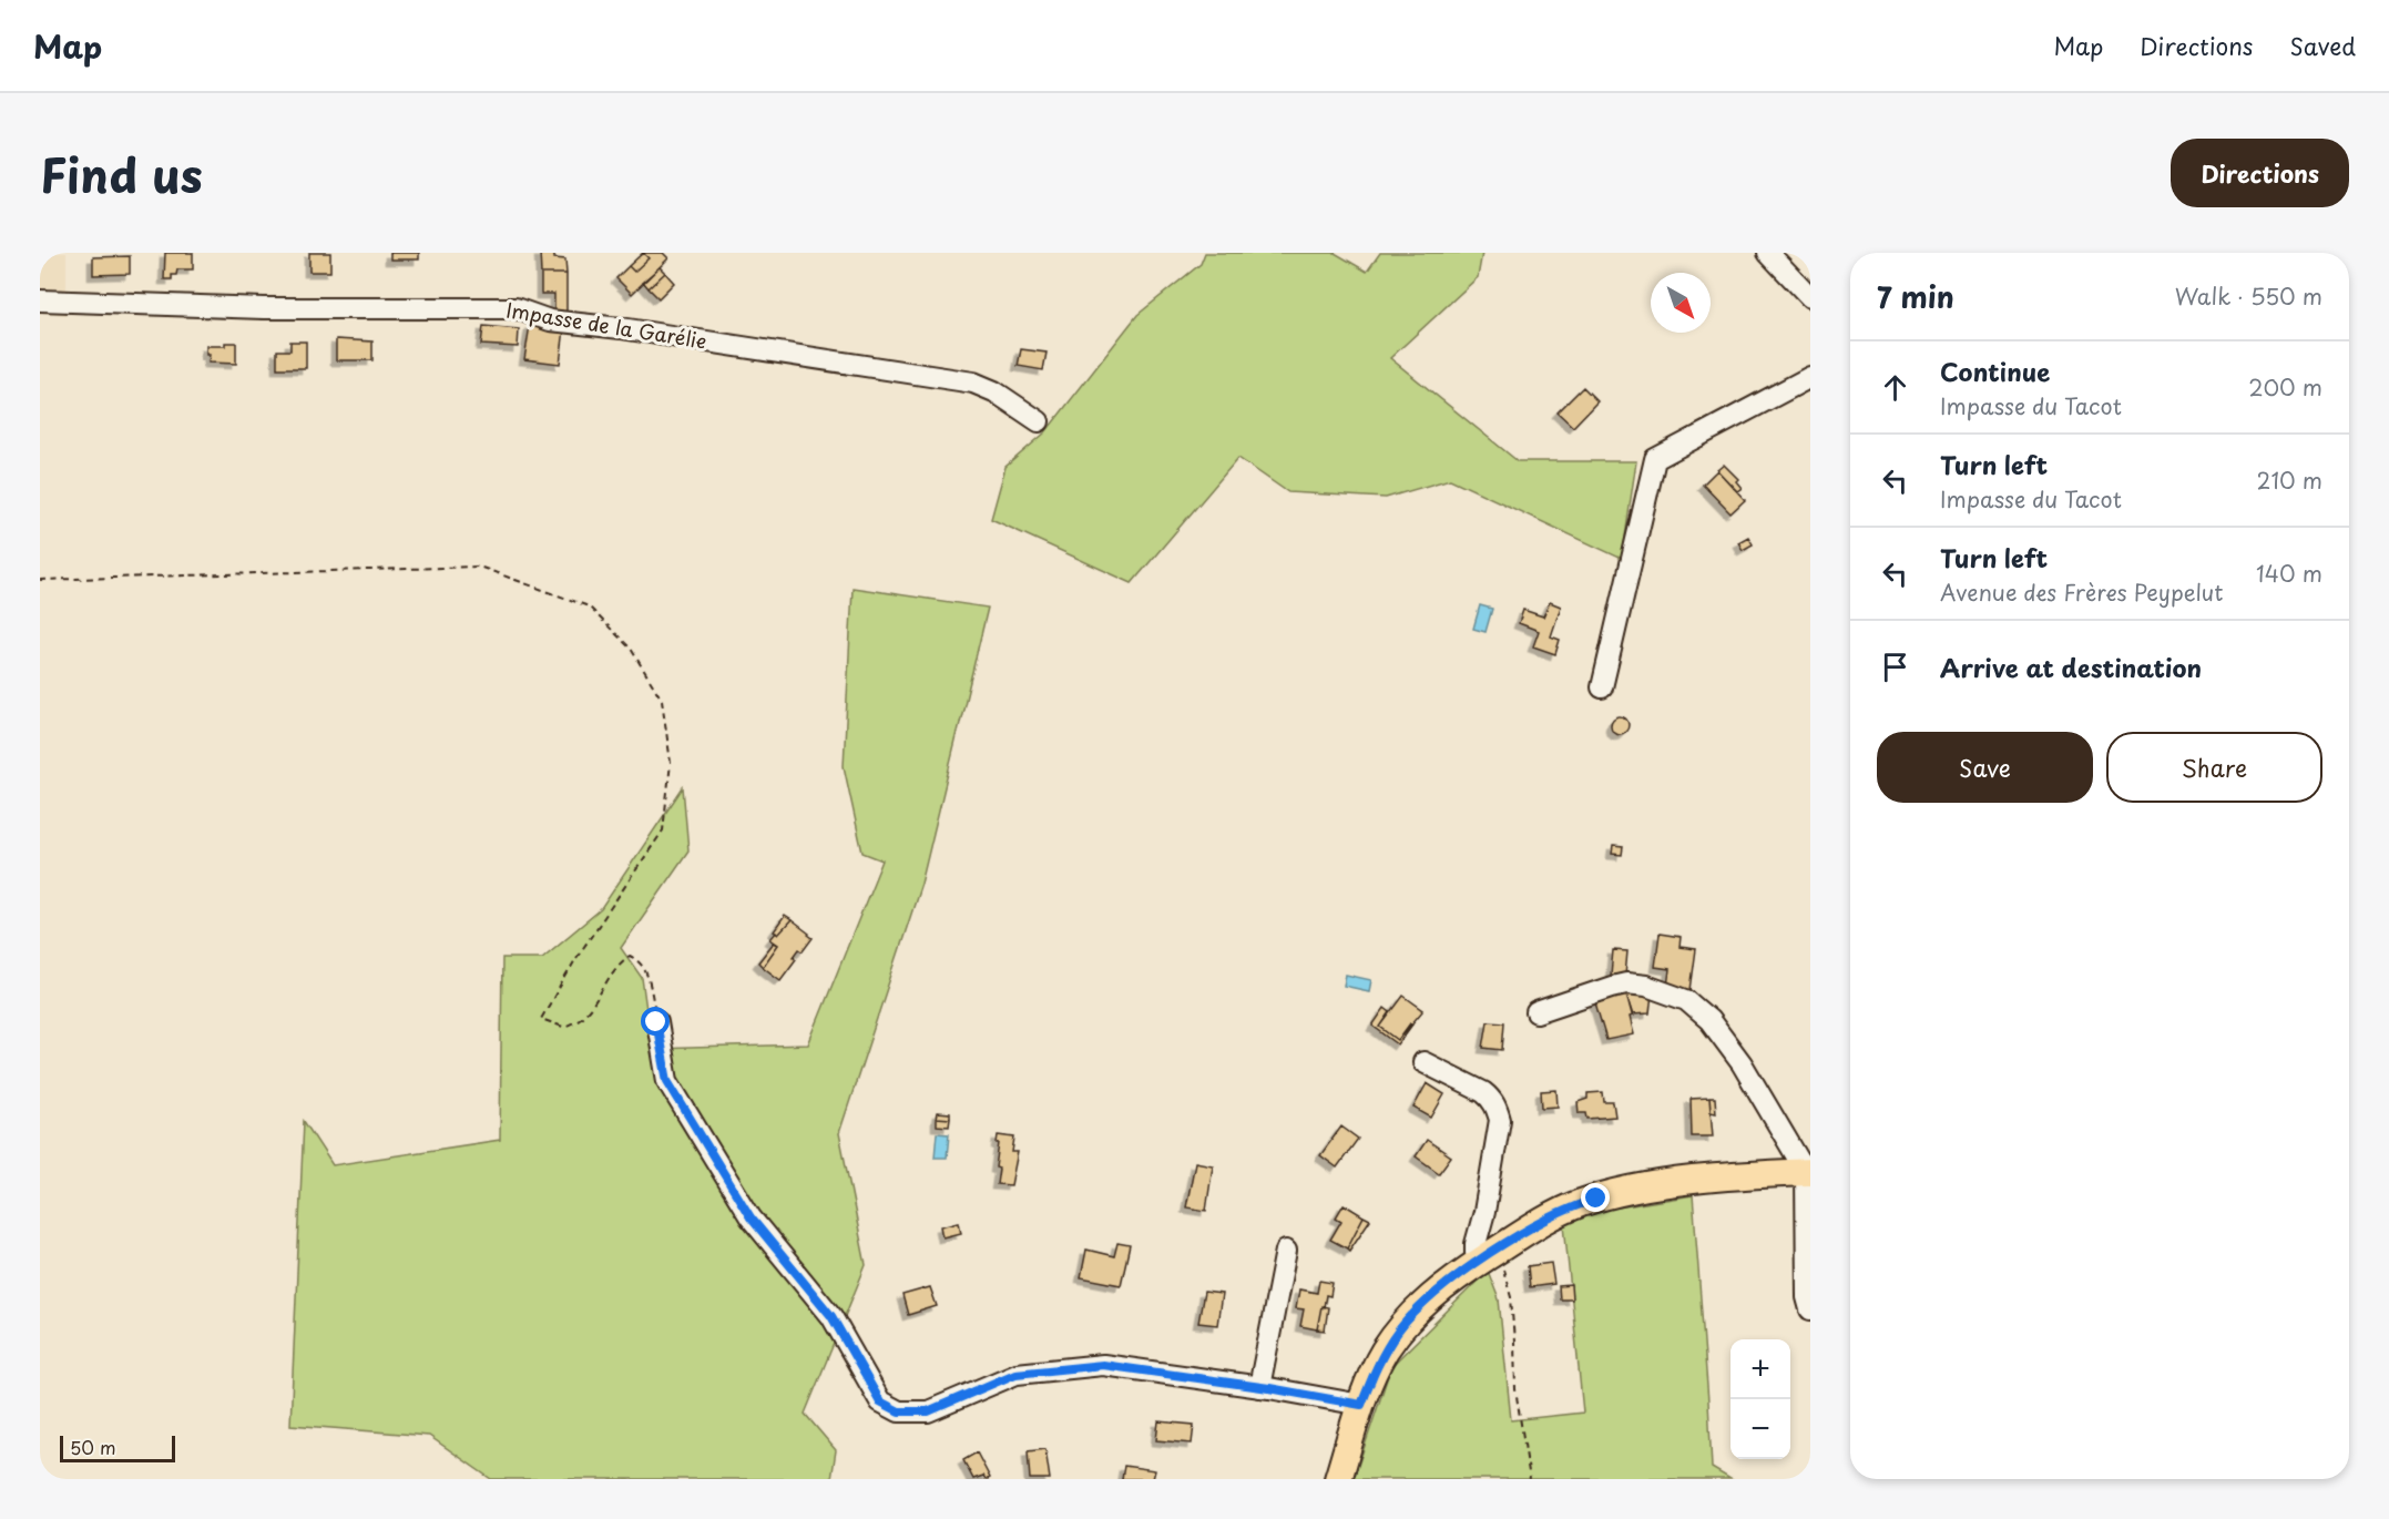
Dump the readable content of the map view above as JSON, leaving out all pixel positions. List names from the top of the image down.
{
  "streets": {
    "street": ["Impasse de la Garélie"]
  },
  "scale_bar": "50 m",
  "north": "bottom right",
  "page": {
    "header": "Map",
    "nav": ["Map", "Directions", "Saved"],
    "title": "Find us",
    "buttons": [
      "Directions",
      ["Save", "Share"]
    ],
    "heading": ["7 min", "Walk · 550 m"],
    "list": [
      ["Continue", "Impasse du Tacot", "200 m"],
      ["Turn left", "Impasse du Tacot", "210 m"],
      ["Turn left", "Avenue des Frères Peypelut", "140 m"],
      "Arrive at destination"
    ],
    "map_buttons": ["+", "−"],
    "scale": "50 m"
  }
}
